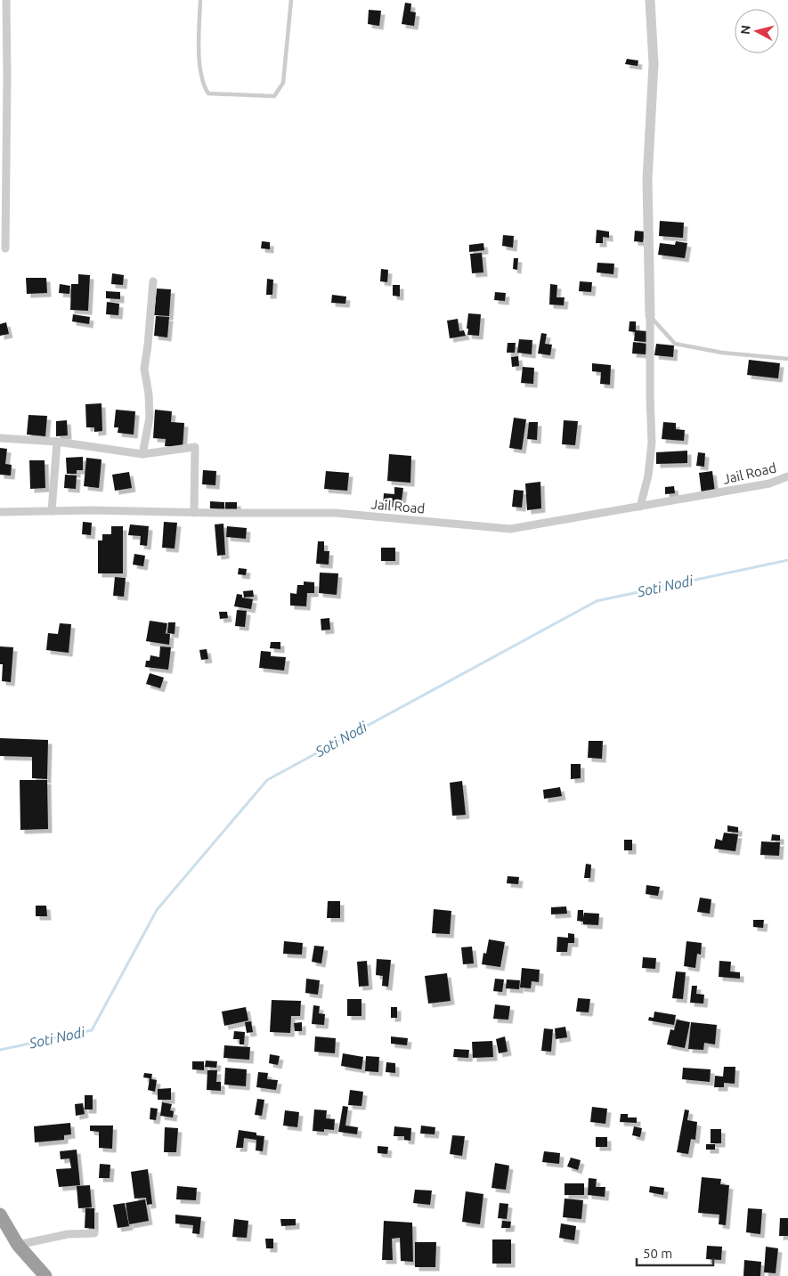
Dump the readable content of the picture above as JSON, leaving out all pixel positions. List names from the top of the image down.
{
  "streets": {
    "street": ["Jail Road"]
  },
  "water": ["Soti Nodi"],
  "scale_bar": "50 m",
  "north": "left"
}
